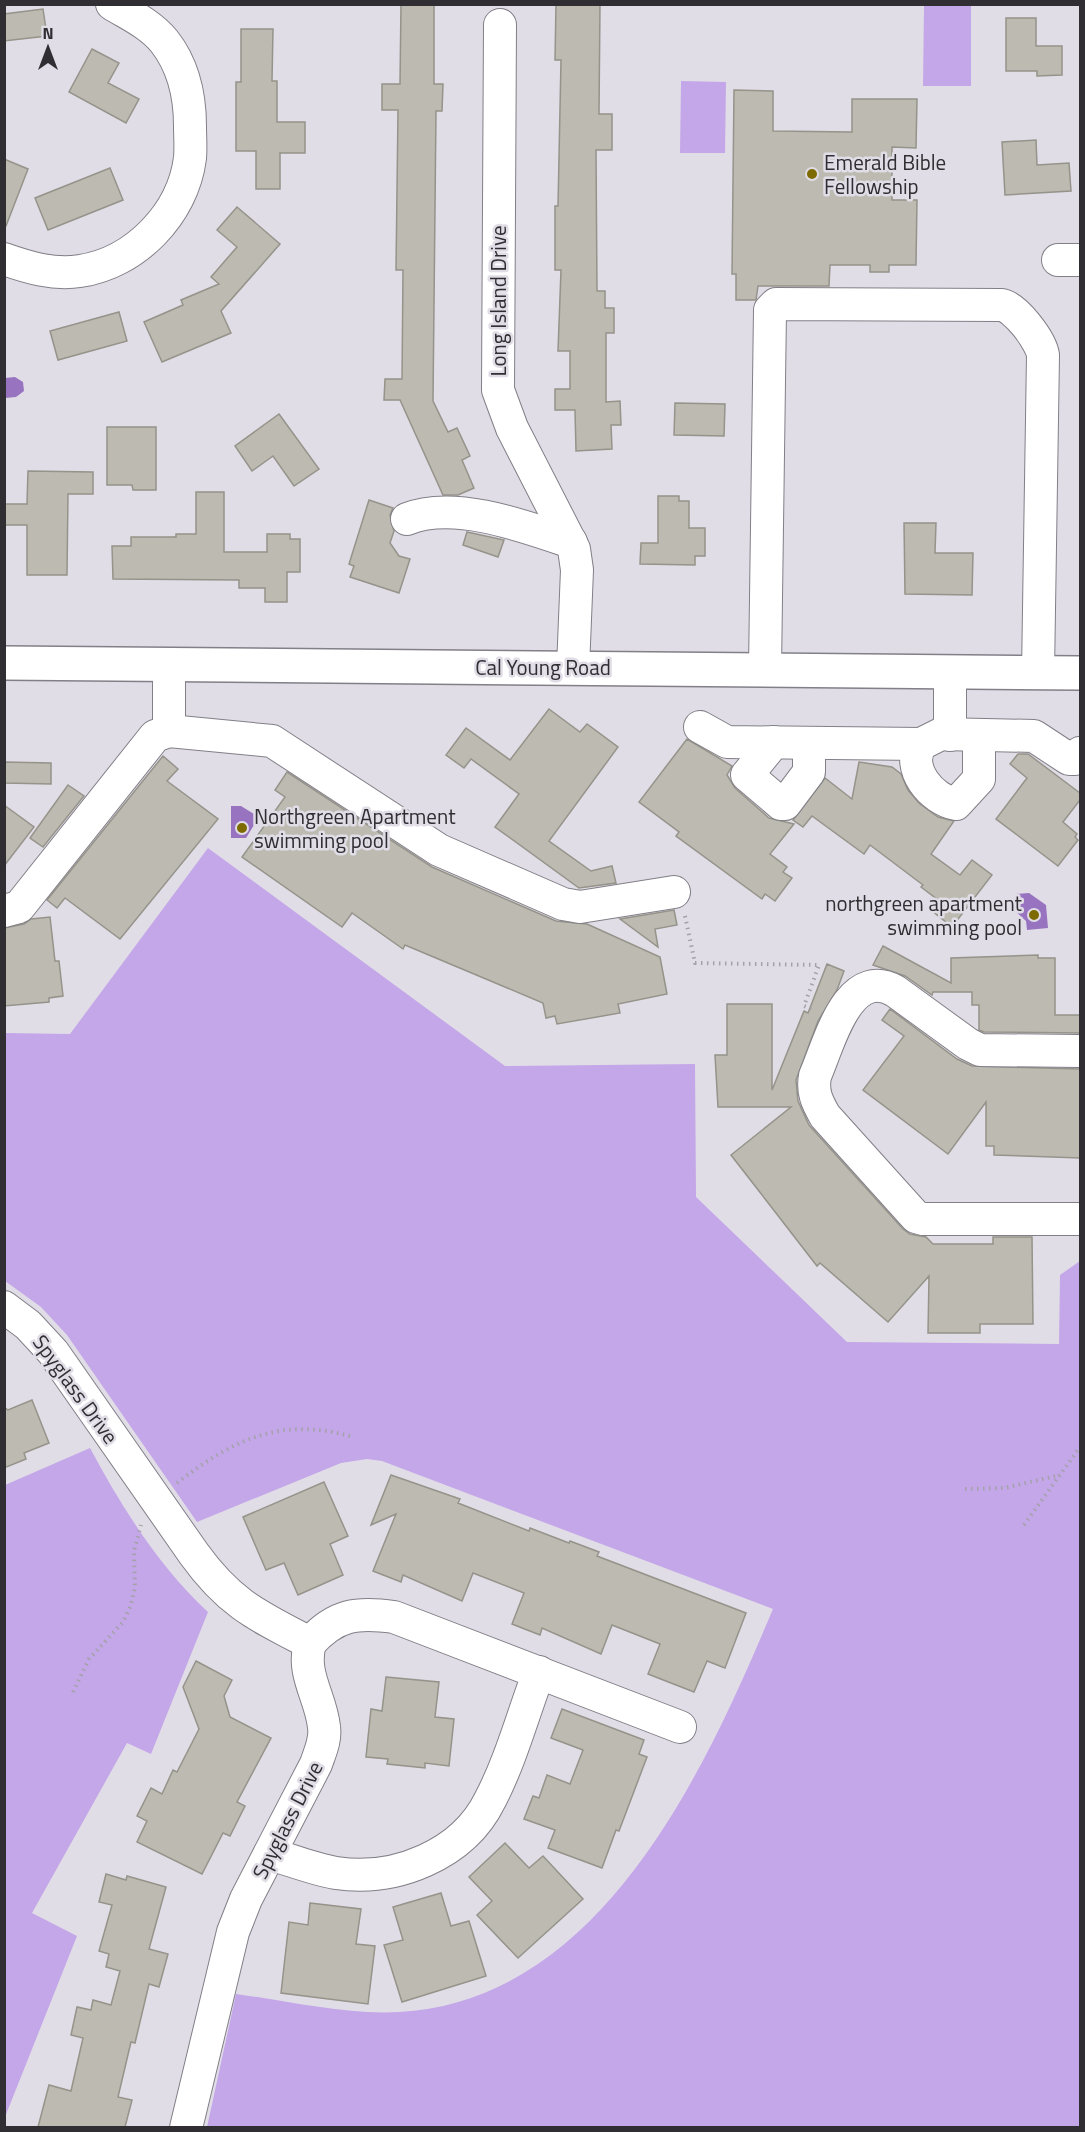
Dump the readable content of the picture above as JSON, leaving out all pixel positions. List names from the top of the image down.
{
  "streets": {
    "main road": ["Cal Young Road"],
    "street": ["Long Island Drive", "Spyglass Drive"]
  },
  "crossings": [
    ["Long Island Drive", "Cal Young Road"]
  ],
  "places": ["Emerald Bible Fellowship", "Northgreen Apartment swimming pool", "northgreen apartment swimming pool"],
  "north": "top"
}
